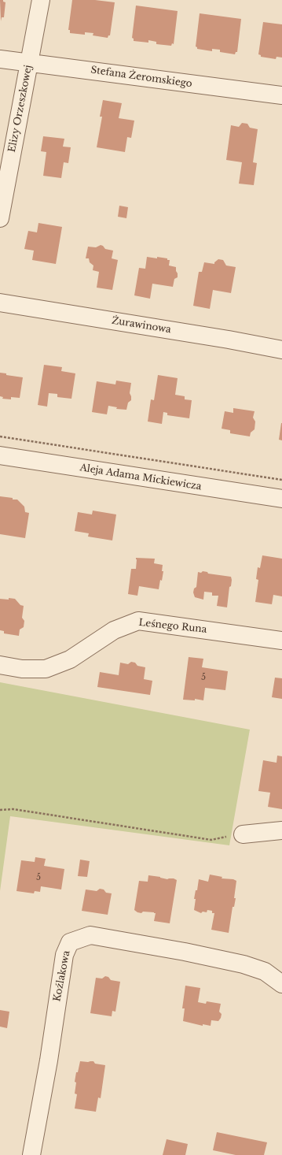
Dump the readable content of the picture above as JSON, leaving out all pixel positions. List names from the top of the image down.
{
  "streets": {
    "street": [
      "Stefana Żeromskiego",
      "Elizy Orzeszkowej",
      "Żurawinowa",
      "Aleja Adama Mickiewicza",
      "Leśnego Runa",
      "Koźlakowa"
    ]
  },
  "crossings": [
    ["Stefana Żeromskiego", "Elizy Orzeszkowej"]
  ],
  "house_numbers": ["5", "5"]
}
